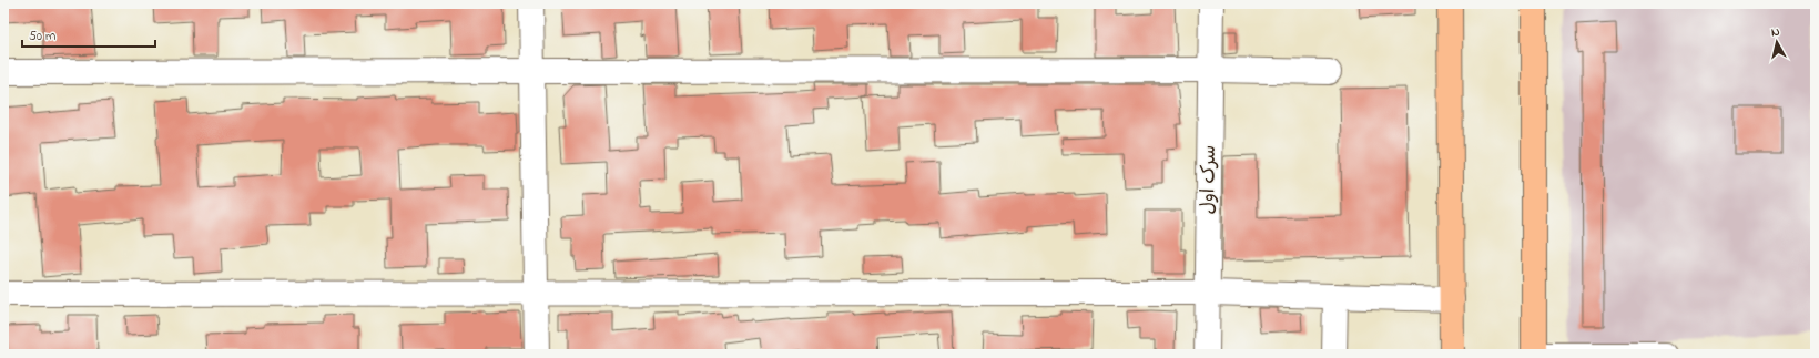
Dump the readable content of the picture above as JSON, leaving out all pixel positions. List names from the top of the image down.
{
  "streets": {
    "street": ["سرک‌ اول"]
  },
  "scale_bar": "50 m",
  "north": "top"
}
